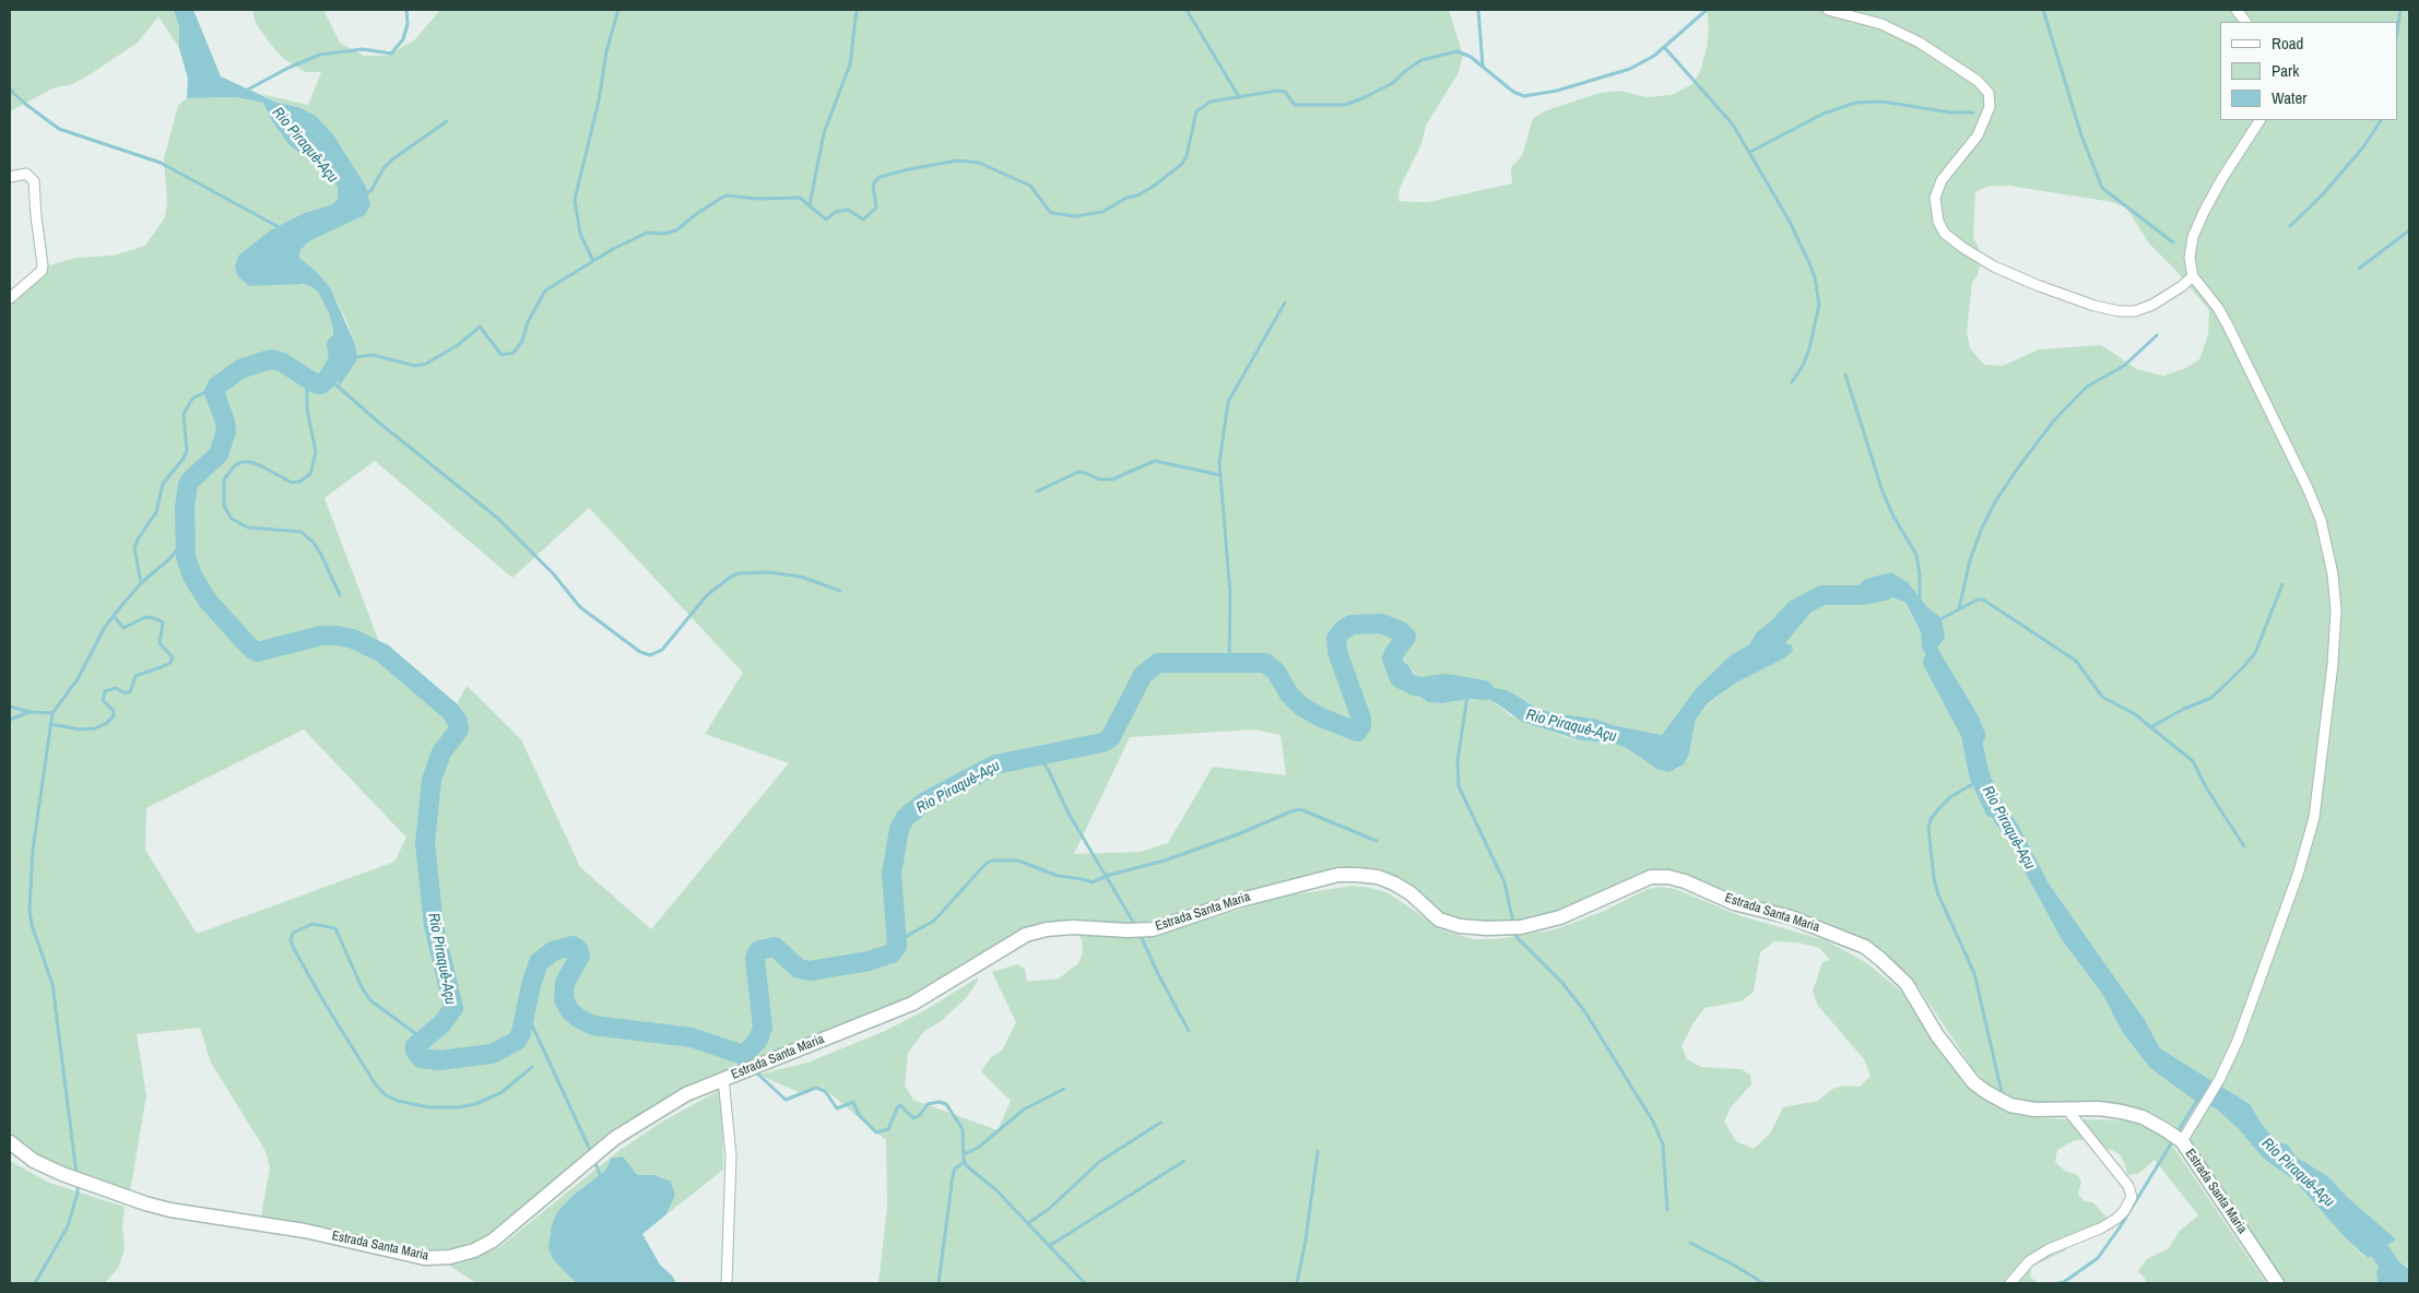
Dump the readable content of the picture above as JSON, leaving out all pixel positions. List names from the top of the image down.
{
  "streets": {
    "street": ["Estrada Santa Maria"]
  },
  "water": ["Rio Piraquê-Açu"],
  "legend": ["Road", "Park", "Water"]
}
